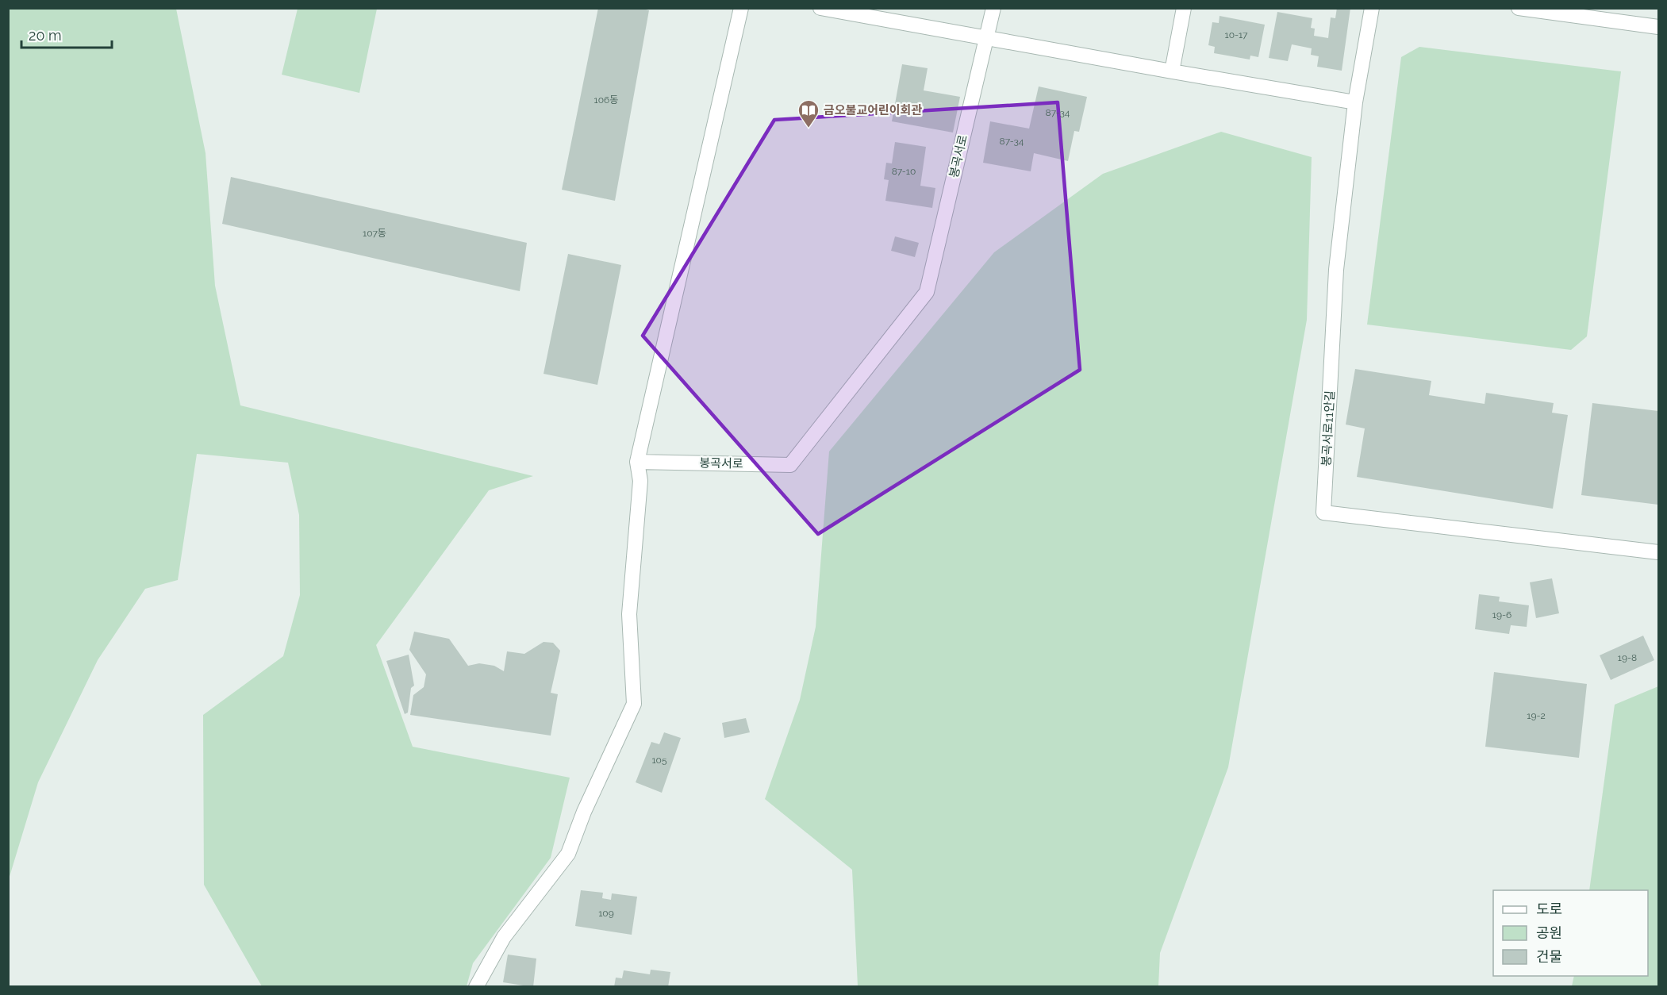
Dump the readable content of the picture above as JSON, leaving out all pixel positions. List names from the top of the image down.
{
  "streets": {
    "street": ["봉곡서로", "봉곡서로11안길"]
  },
  "places": {
    "library": ["금오불교어린이회관"]
  },
  "house_numbers": [
    "10-17",
    "106동",
    "87-34",
    "87-34",
    "87-10",
    "107동",
    "19-6",
    "19-8",
    "19-2",
    "105",
    "109"
  ],
  "legend": ["도로", "공원", "건물"],
  "scale_bar": "20 m"
}
